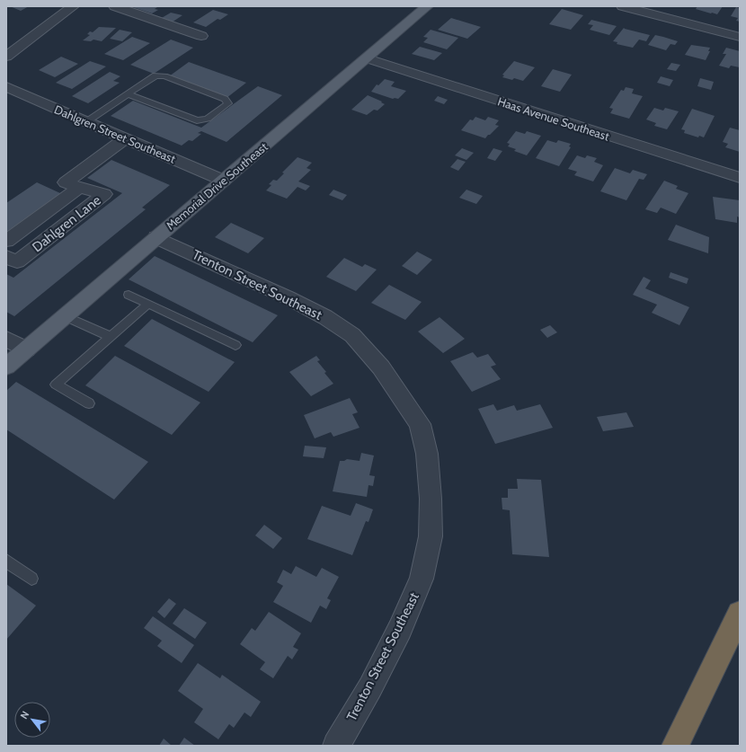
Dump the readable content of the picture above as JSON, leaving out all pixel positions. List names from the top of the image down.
{
  "streets": {
    "main road": ["Memorial Drive Southeast"],
    "street": [
      "Haas Avenue Southeast",
      "Dahlgren Street Southeast",
      "Dahlgren Lane",
      "Trenton Street Southeast"
    ]
  },
  "crossings": [
    ["Haas Avenue Southeast", "Memorial Drive Southeast"],
    ["Dahlgren Street Southeast", "Memorial Drive Southeast"],
    ["Dahlgren Street Southeast", "Dahlgren Lane"],
    ["Memorial Drive Southeast", "Trenton Street Southeast"]
  ],
  "north": "top left"
}
